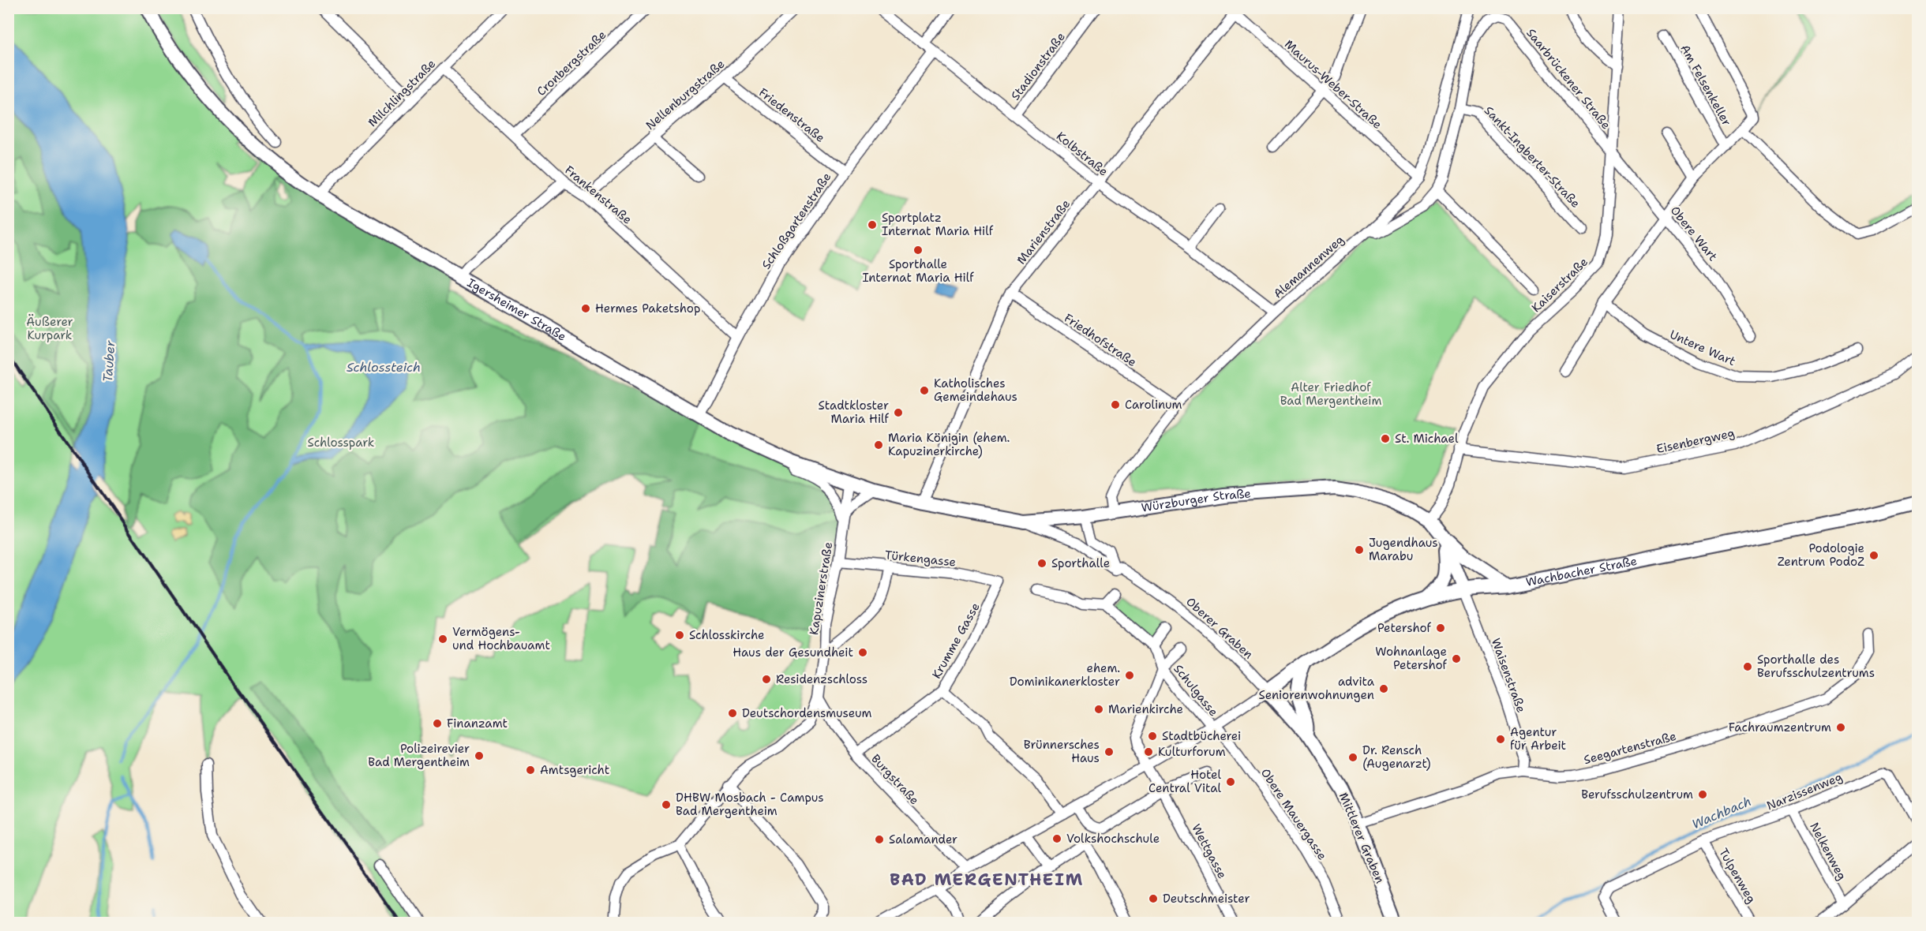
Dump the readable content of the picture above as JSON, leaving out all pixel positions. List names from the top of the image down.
{
  "streets": {
    "street": [
      "Cronbergstraße",
      "Stadionstraße",
      "Saarbrückener Straße",
      "Maurus-Weber-Straße",
      "Am Felsenkeller",
      "Milchlingstraße",
      "Nellenburgstraße",
      "Friedenstraße",
      "Kolbstraße",
      "Sankt-Ingberter-Straße",
      "Frankenstraße",
      "Schloßgartenstraße",
      "Marienstraße",
      "Obere Wart",
      "Alemannenweg",
      "Kaiserstraße",
      "Igersheimer Straße",
      "Friedhofstraße",
      "Untere Wart",
      "Eisenbergweg",
      "Würzburger Straße",
      "Türkengasse",
      "Wachbacher Straße",
      "Kapuzinerstraße",
      "Oberer Graben",
      "Krumme Gasse",
      "Waisenstraße",
      "Schulgasse",
      "Seegartenstraße",
      "Burgstraße",
      "Narzissenweg",
      "Obere Mauergasse",
      "Mittlerer Graben",
      "Wettgasse",
      "Nelkenweg",
      "Tulpenweg"
    ]
  },
  "crossings": [
    ["Cronbergstraße", "Frankenstraße"],
    ["Stadionstraße", "Kolbstraße"],
    ["Saarbrückener Straße", "Sankt-Ingberter-Straße"],
    ["Saarbrückener Straße", "Obere Wart"],
    ["Saarbrückener Straße", "Alemannenweg"],
    ["Saarbrückener Straße", "Kaiserstraße"],
    ["Maurus-Weber-Straße", "Marienstraße"],
    ["Maurus-Weber-Straße", "Alemannenweg"],
    ["Am Felsenkeller", "Obere Wart"],
    ["Milchlingstraße", "Frankenstraße"],
    ["Milchlingstraße", "Igersheimer Straße"],
    ["Nellenburgstraße", "Friedenstraße"],
    ["Nellenburgstraße", "Frankenstraße"],
    ["Friedenstraße", "Schloßgartenstraße"],
    ["Kolbstraße", "Schloßgartenstraße"],
    ["Kolbstraße", "Marienstraße"],
    ["Kolbstraße", "Alemannenweg"],
    ["Frankenstraße", "Schloßgartenstraße"],
    ["Schloßgartenstraße", "Igersheimer Straße"],
    ["Marienstraße", "Friedhofstraße"],
    ["Marienstraße", "Würzburger Straße"],
    ["Obere Wart", "Kaiserstraße"],
    ["Alemannenweg", "Friedhofstraße"],
    ["Alemannenweg", "Würzburger Straße"],
    ["Kaiserstraße", "Eisenbergweg"],
    ["Kaiserstraße", "Würzburger Straße"],
    ["Igersheimer Straße", "Würzburger Straße"],
    ["Igersheimer Straße", "Kapuzinerstraße"],
    ["Würzburger Straße", "Wachbacher Straße"],
    ["Würzburger Straße", "Kapuzinerstraße"],
    ["Würzburger Straße", "Oberer Graben"],
    ["Würzburger Straße", "Waisenstraße"],
    ["Türkengasse", "Kapuzinerstraße"],
    ["Türkengasse", "Krumme Gasse"],
    ["Wachbacher Straße", "Oberer Graben"],
    ["Wachbacher Straße", "Waisenstraße"],
    ["Wachbacher Straße", "Mittlerer Graben"],
    ["Kapuzinerstraße", "Burgstraße"],
    ["Oberer Graben", "Mittlerer Graben"],
    ["Krumme Gasse", "Burgstraße"],
    ["Waisenstraße", "Seegartenstraße"],
    ["Schulgasse", "Obere Mauergasse"],
    ["Schulgasse", "Wettgasse"],
    ["Seegartenstraße", "Mittlerer Graben"],
    ["Narzissenweg", "Nelkenweg"],
    ["Narzissenweg", "Tulpenweg"]
  ],
  "districts": ["BAD MERGENTHEIM"],
  "water": ["Tauber", "Schlossteich", "Wachbach"],
  "parks": ["Äußerer Kurpark", "Alter Friedhof Bad Mergentheim", "Schlosspark"],
  "places": [
    "Sportplatz Internat Maria Hilf",
    "Sporthalle Internat Maria Hilf",
    "Hermes Paketshop",
    "Katholisches Gemeindehaus",
    "Carolinum",
    "Stadtkloster Maria Hilf",
    "St. Michael",
    "Maria Königin (ehem. Kapuzinerkirche)",
    "Jugendhaus Marabu",
    "Podologie Zentrum PodoZ",
    "Sporthalle",
    "Petershof",
    "Schlosskirche",
    "Vermögens- und Hochbauamt",
    "Haus der Gesundheit",
    "Wohnanlage Petershof",
    "Sporthalle des Berufsschulzentrums",
    "ehem. Dominikanerkloster",
    "Residenzschloss",
    "advita Seniorenwohnungen",
    "Marienkirche",
    "Deutschordensmuseum",
    "Finanzamt",
    "Fachraumzentrum",
    "Stadtbücherei",
    "Agentur für Arbeit",
    "Brünnersches Haus",
    "Kulturforum",
    "Polizeirevier Bad Mergentheim",
    "Dr. Rensch (Augenarzt)",
    "Amtsgericht",
    "Hotel Central Vital",
    "Berufsschulzentrum",
    "DHBW Mosbach - Campus Bad Mergentheim",
    "Volkshochschule",
    "Salamander",
    "Deutschmeister"
  ]
}
